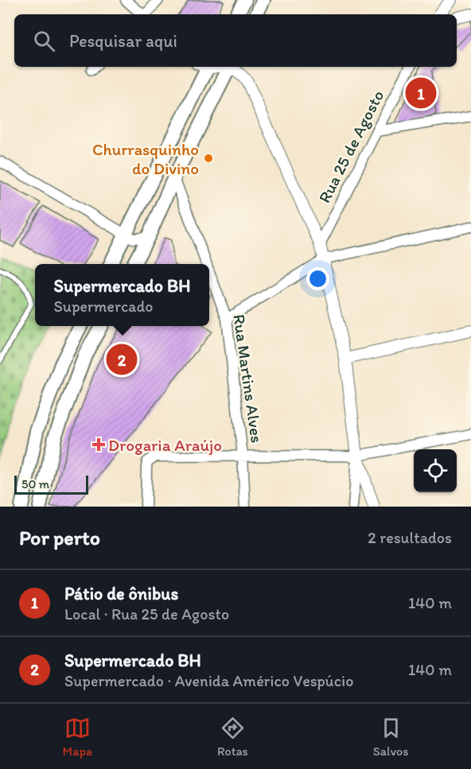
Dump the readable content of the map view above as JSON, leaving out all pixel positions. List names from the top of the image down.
{
  "streets": {
    "street": ["Rua 25 de Agosto", "Rua Martins Alves"]
  },
  "places": {
    "other": ["Churrasquinho do Divino"],
    "health": ["Drogaria Araújo"]
  },
  "scale_bar": "50 m",
  "page": {
    "search": "Pesquisar aqui",
    "pins": ["1", "2"],
    "popup": ["Supermercado BH", "Supermercado"],
    "scale": "50 m",
    "heading": ["Por perto", "2 resultados"],
    "list": [
      {
        "mark": "1",
        "name": "Pátio de ônibus",
        "note": "Local · Rua 25 de Agosto",
        "value": "140 m"
      },
      {
        "mark": "2",
        "name": "Supermercado BH",
        "note": "Supermercado · Avenida Américo Vespúcio",
        "value": "140 m"
      }
    ],
    "nav": ["Mapa", "Rotas", "Salvos"]
  }
}
